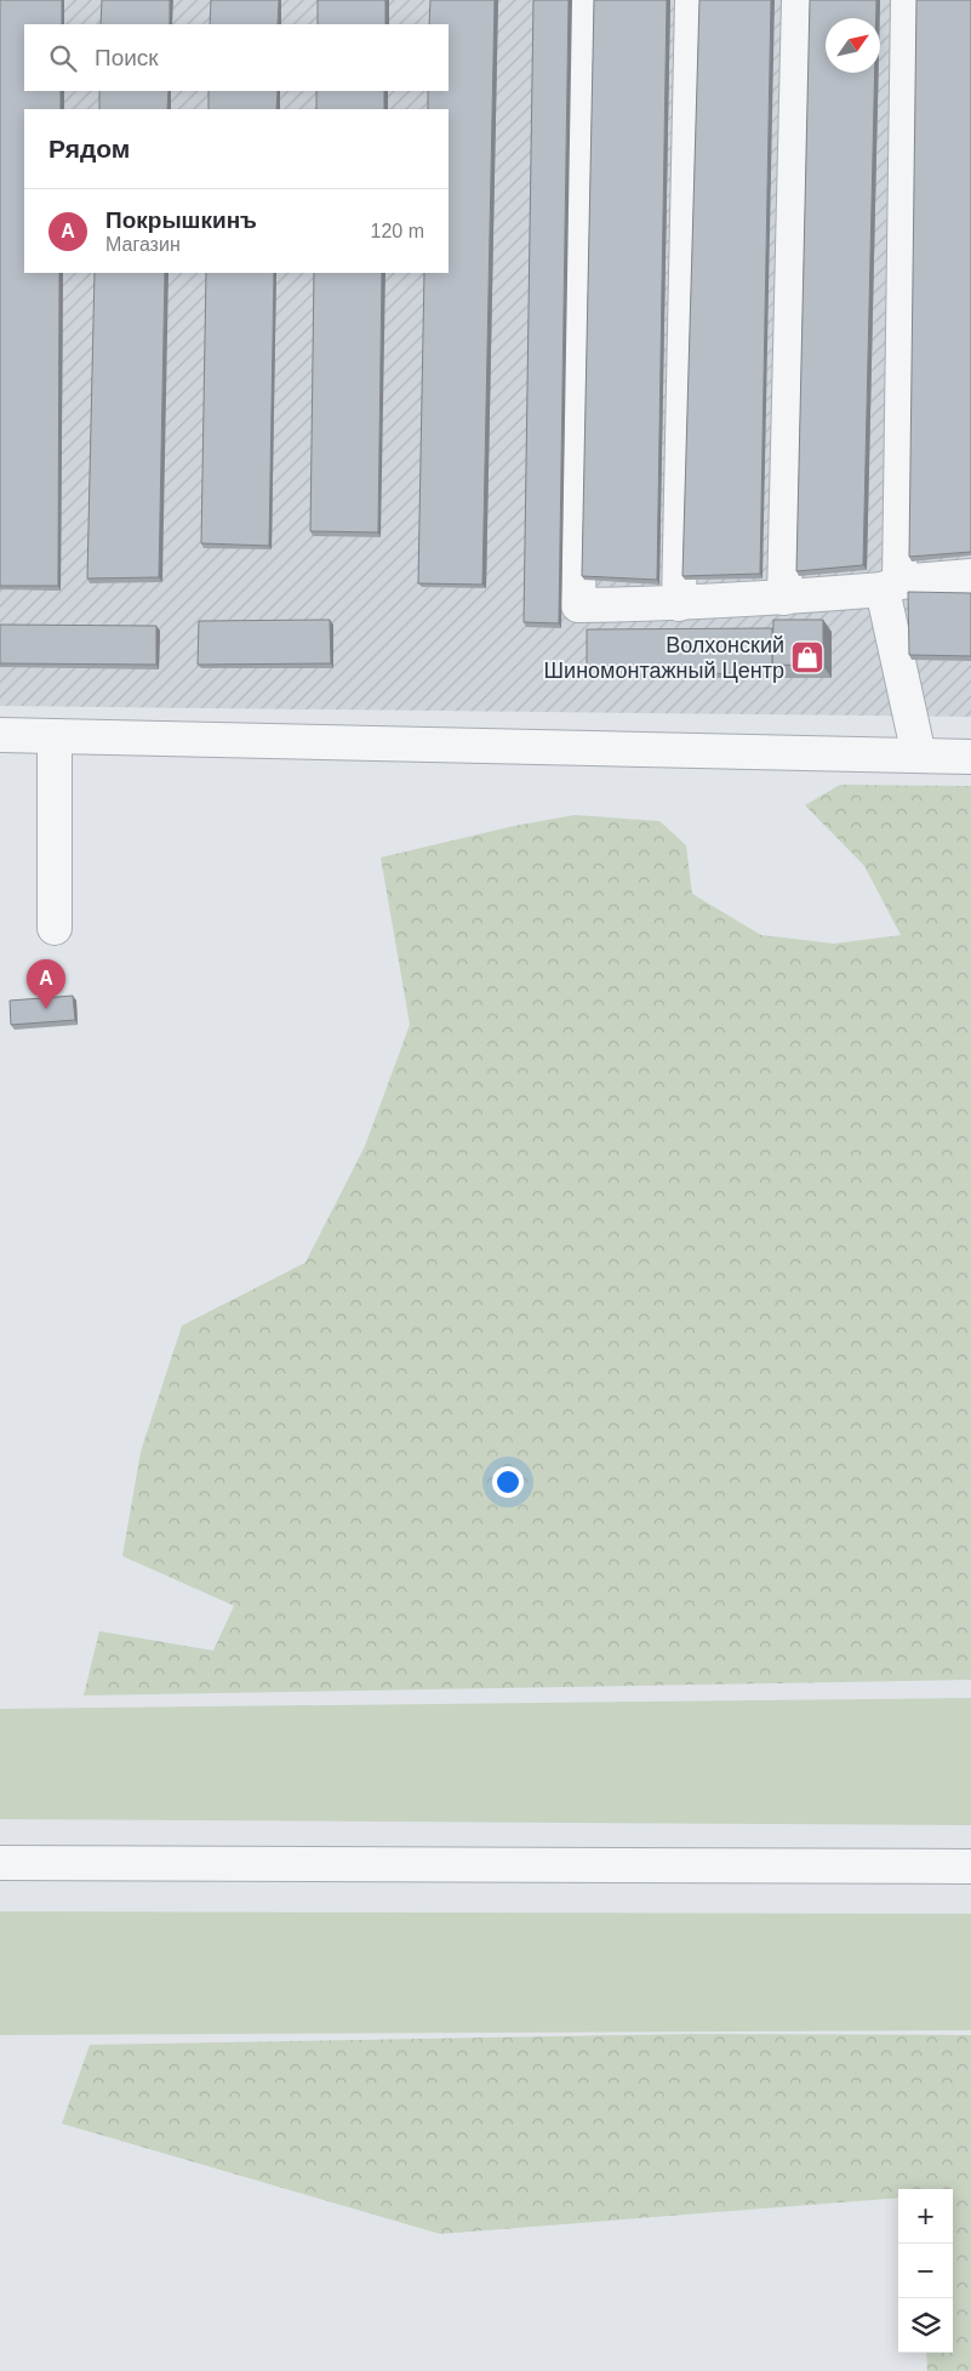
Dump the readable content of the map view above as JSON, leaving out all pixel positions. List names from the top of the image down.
{
  "places": {
    "shop": ["Волхонский Шиномонтажный Центр"]
  },
  "north": "top right",
  "page": {
    "search": "Поиск",
    "heading": "Рядом",
    "list": [
      {
        "mark": "A",
        "name": "Покрышкинъ",
        "note": "Магазин",
        "value": "120 m"
      }
    ],
    "pins": "A",
    "map_buttons": ["+", "−"]
  }
}
